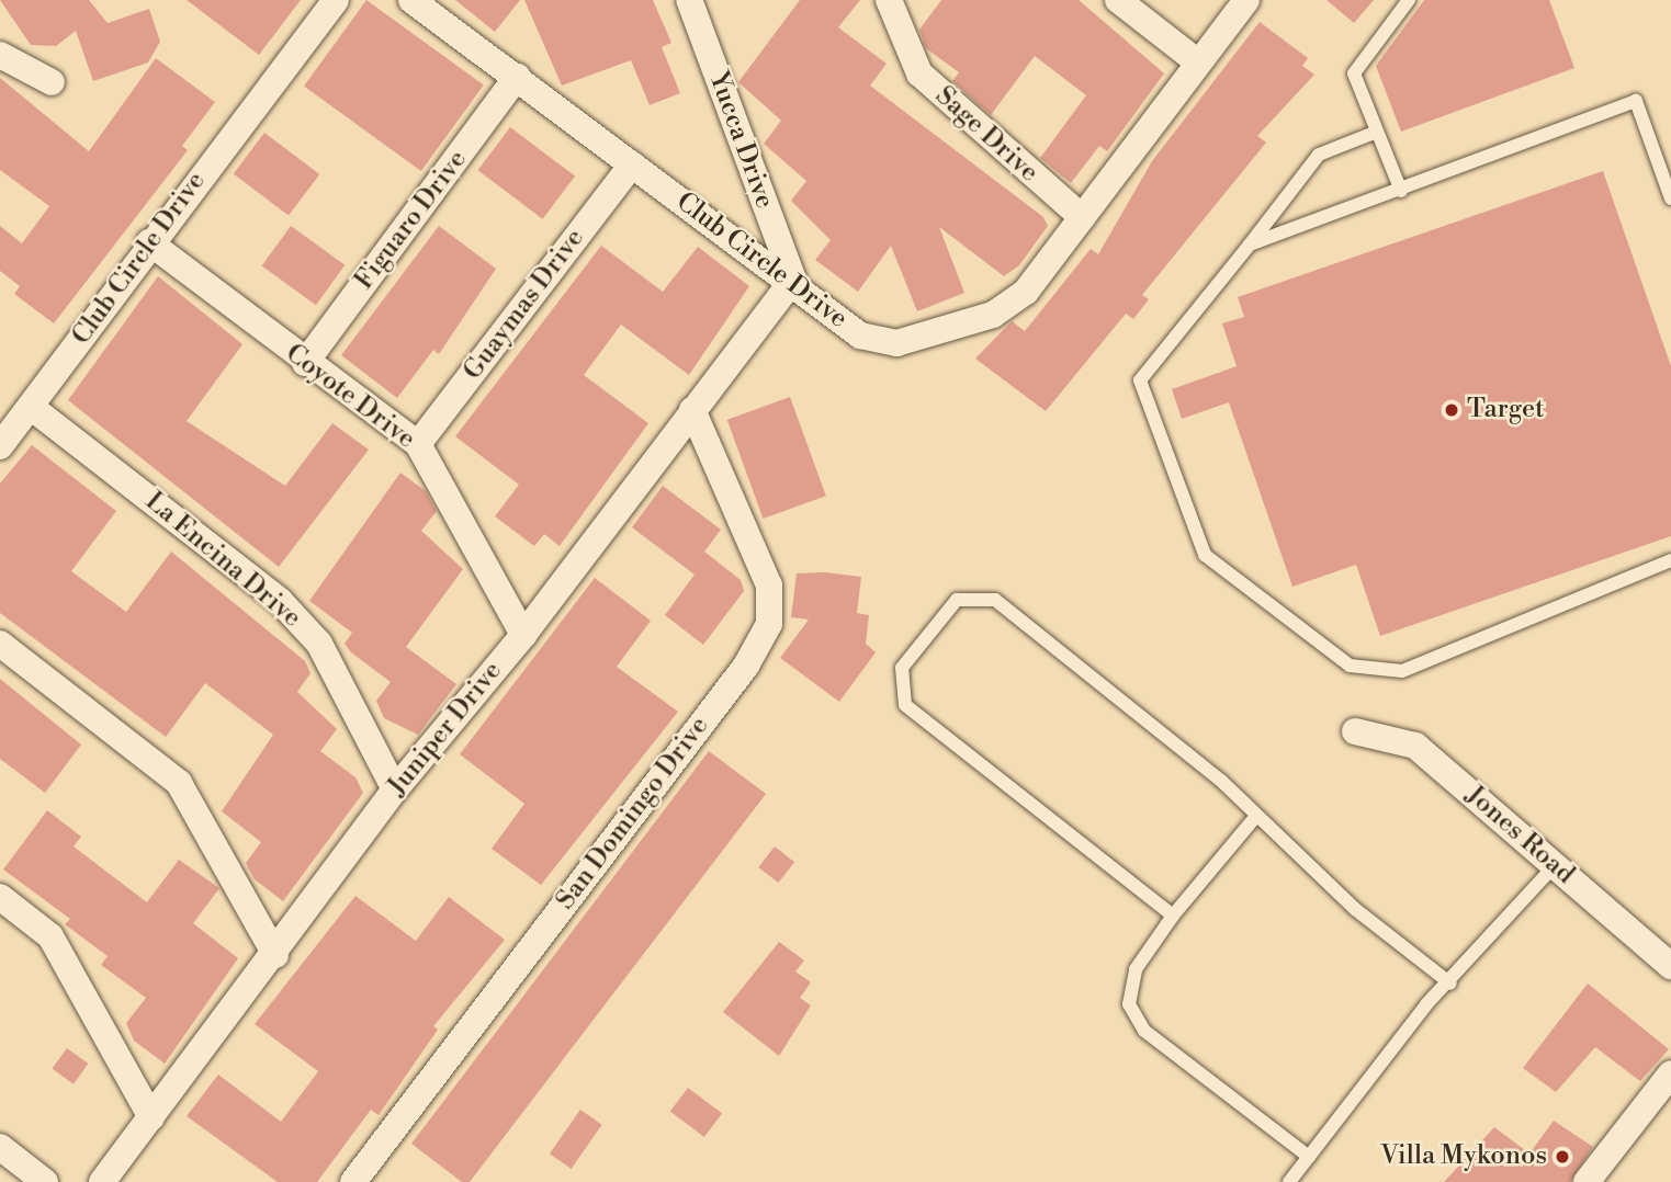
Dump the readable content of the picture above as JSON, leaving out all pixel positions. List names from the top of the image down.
{
  "streets": {
    "street": [
      "Sage Drive",
      "Yucca Drive",
      "Figuaro Drive",
      "Club Circle Drive",
      "Guaymas Drive",
      "Coyote Drive",
      "La Encina Drive",
      "Juniper Drive",
      "San Domingo Drive",
      "Jones Road"
    ]
  },
  "crossings": [
    ["Sage Drive", "Club Circle Drive"],
    ["Yucca Drive", "Club Circle Drive"],
    ["Yucca Drive", "Juniper Drive"],
    ["Figuaro Drive", "Club Circle Drive"],
    ["Figuaro Drive", "Coyote Drive"],
    ["Club Circle Drive", "Guaymas Drive"],
    ["Club Circle Drive", "Coyote Drive"],
    ["Club Circle Drive", "La Encina Drive"],
    ["Club Circle Drive", "Juniper Drive"],
    ["Guaymas Drive", "Coyote Drive"],
    ["Coyote Drive", "Juniper Drive"],
    ["La Encina Drive", "Juniper Drive"],
    ["Juniper Drive", "San Domingo Drive"]
  ],
  "places": ["Target", "Villa Mykonos"]
}
